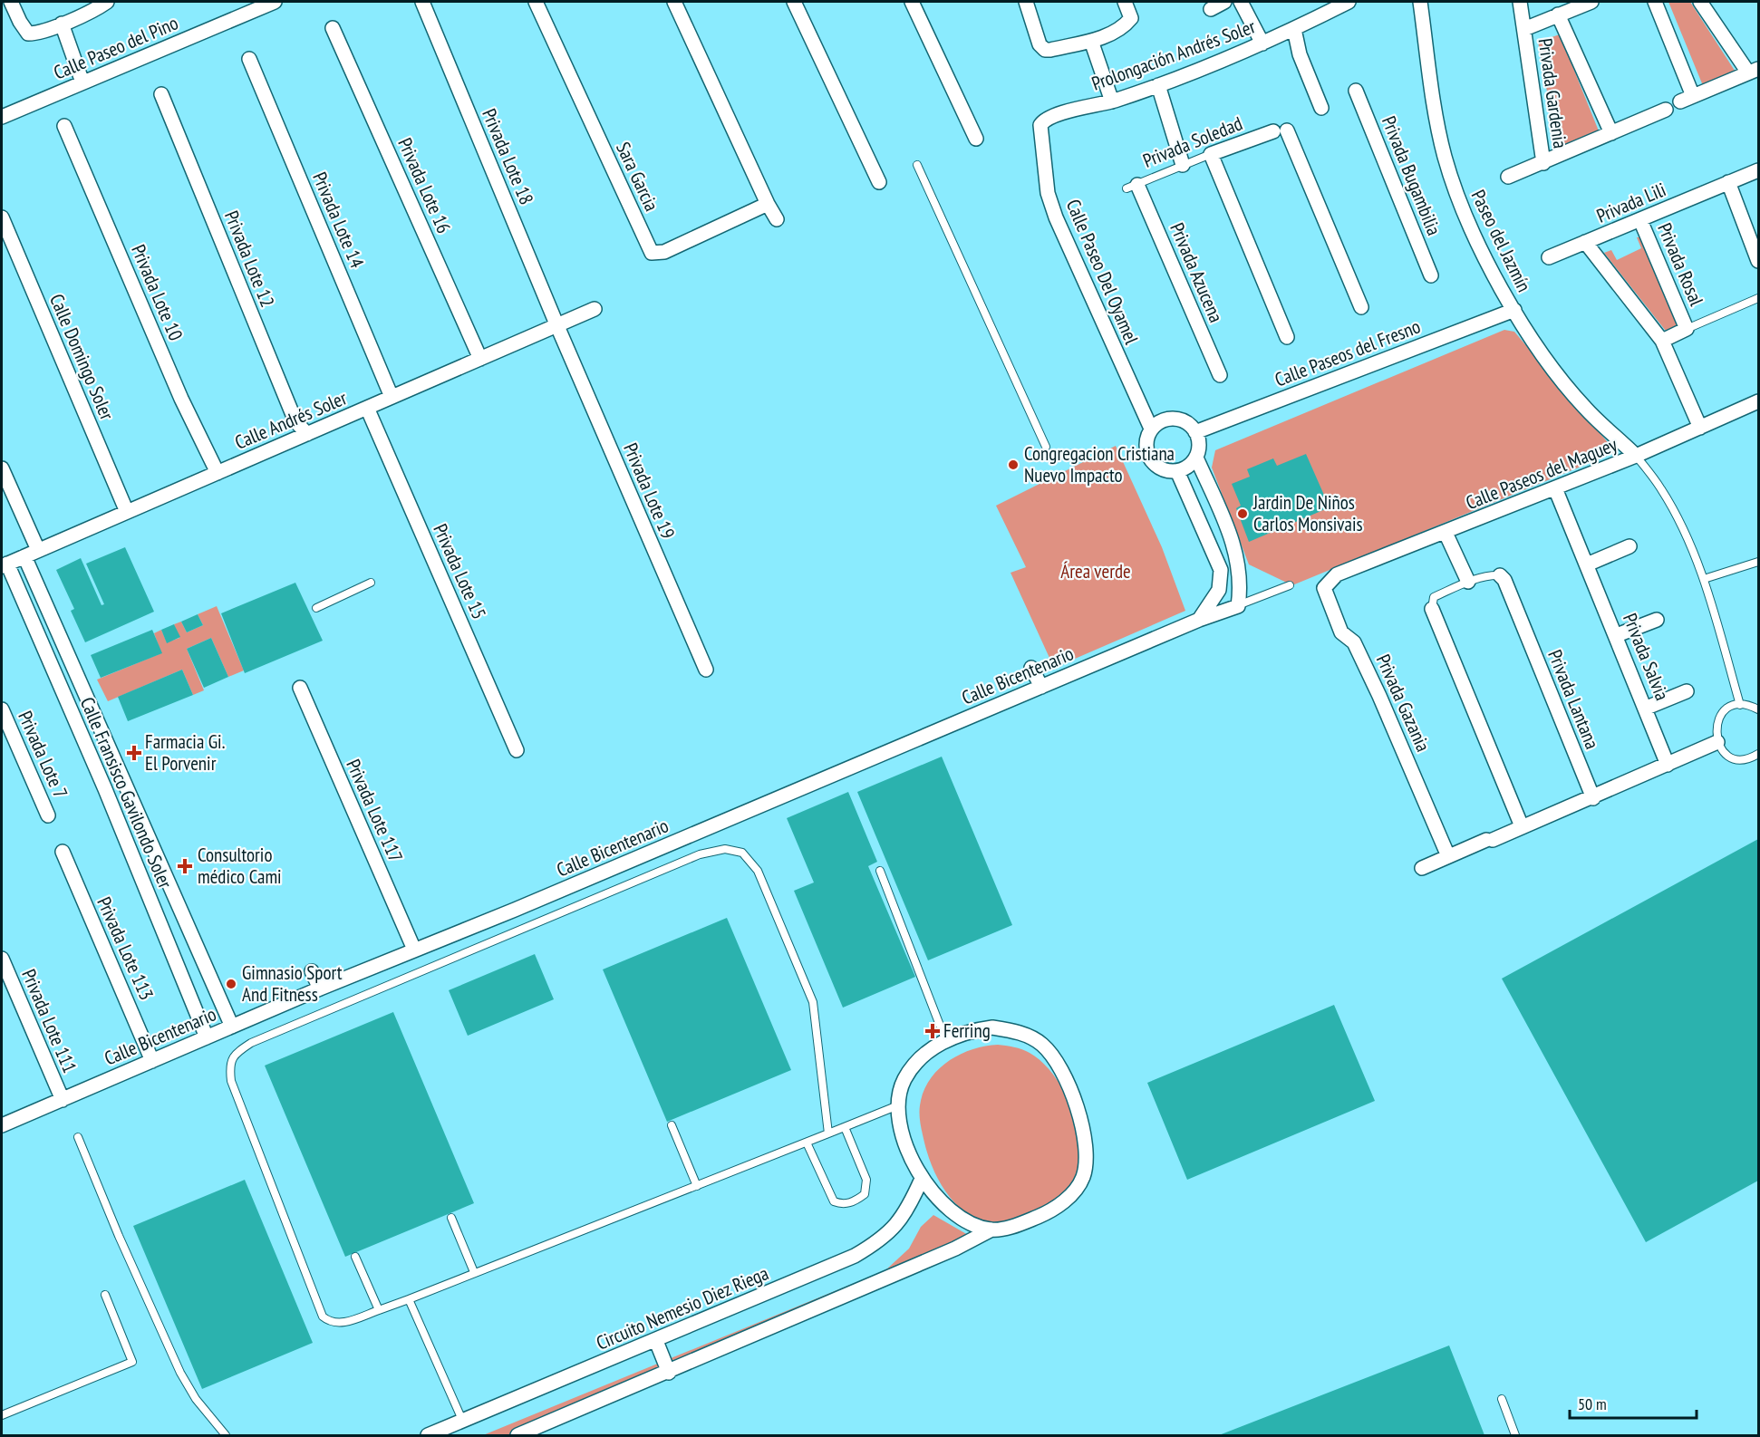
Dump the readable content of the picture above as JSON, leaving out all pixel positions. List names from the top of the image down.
{
  "streets": {
    "street": [
      "Calle Paseo del Pino",
      "Prolongación Andrés Soler",
      "Privada Gardenia",
      "Privada Soledad",
      "Privada Lote 18",
      "Privada Bugambilia",
      "Sara Garcia",
      "Privada Lote 16",
      "Privada Lili",
      "Privada Lote 14",
      "Paseo del Jazmín",
      "Privada Lote 12",
      "Privada Rosal",
      "Calle Paseo Del Oyamel",
      "Privada Azucena",
      "Privada Lote 10",
      "Calle Paseos del Fresno",
      "Calle Domingo Soler",
      "Calle Andrés Soler",
      "Calle Paseos del Maguey",
      "Privada Lote 19",
      "Privada Lote 15",
      "Privada Salvia",
      "Calle Bicentenario",
      "Privada Lantana",
      "Privada Gazania",
      "Privada Lote 7",
      "Calle Fransisco Gavilondo Soler",
      "Privada Lote 117",
      "Privada Lote 113",
      "Privada Lote 111",
      "Circuito Nemesio Diez Riega"
    ]
  },
  "crossings": [
    ["Prolongación Andrés Soler", "Calle Paseo Del Oyamel"],
    ["Privada Soledad", "Privada Azucena"],
    ["Privada Lote 18", "Calle Andrés Soler"],
    ["Privada Lote 18", "Privada Lote 19"],
    ["Privada Lote 16", "Calle Andrés Soler"],
    ["Privada Lili", "Privada Rosal"],
    ["Privada Lote 14", "Calle Andrés Soler"],
    ["Paseo del Jazmín", "Calle Paseos del Fresno"],
    ["Paseo del Jazmín", "Calle Paseos del Maguey"],
    ["Privada Lote 12", "Calle Andrés Soler"],
    ["Calle Paseo Del Oyamel", "Calle Paseos del Fresno"],
    ["Privada Lote 10", "Calle Andrés Soler"],
    ["Calle Domingo Soler", "Calle Andrés Soler"],
    ["Calle Andrés Soler", "Privada Lote 19"],
    ["Calle Andrés Soler", "Privada Lote 15"],
    ["Calle Andrés Soler", "Calle Fransisco Gavilondo Soler"],
    ["Calle Paseos del Maguey", "Privada Salvia"],
    ["Calle Paseos del Maguey", "Privada Gazania"],
    ["Calle Bicentenario", "Calle Fransisco Gavilondo Soler"],
    ["Calle Bicentenario", "Privada Lote 117"],
    ["Calle Bicentenario", "Privada Lote 113"],
    ["Calle Bicentenario", "Privada Lote 111"]
  ],
  "parks": ["Área verde"],
  "places": {
    "other": ["Congregacion Cristiana Nuevo Impacto", "Jardin De Niños Carlos Monsivais", "Gimnasio Sport And Fitness"],
    "health": ["Farmacia Gi. El Porvenir", "Consultorio médico Cami", "Ferring"]
  },
  "scale_bar": "50 m"
}
